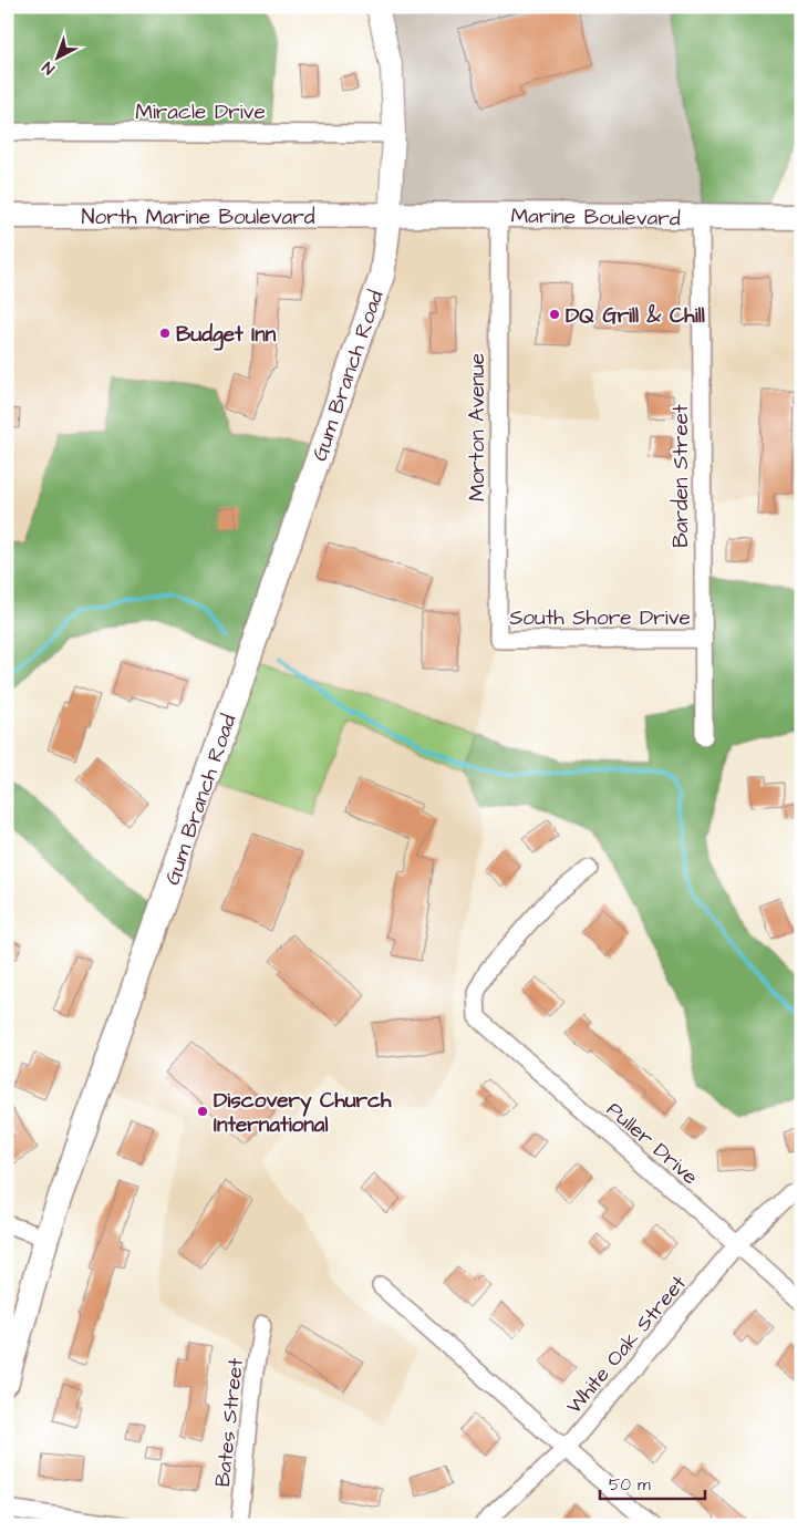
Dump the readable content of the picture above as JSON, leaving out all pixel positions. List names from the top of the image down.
{
  "streets": {
    "main road": ["North Marine Boulevard", "Marine Boulevard", "Gum Branch Road"],
    "street": [
      "Miracle Drive",
      "Morton Avenue",
      "Barden Street",
      "South Shore Drive",
      "Puller Drive",
      "White Oak Street",
      "Bates Street"
    ]
  },
  "crossings": [
    ["North Marine Boulevard", "Marine Boulevard"],
    ["North Marine Boulevard", "Gum Branch Road"],
    ["Marine Boulevard", "Gum Branch Road"],
    ["Marine Boulevard", "Morton Avenue"],
    ["Marine Boulevard", "Barden Street"],
    ["Morton Avenue", "South Shore Drive"],
    ["Barden Street", "South Shore Drive"],
    ["Puller Drive", "White Oak Street"]
  ],
  "places": ["DQ Grill & Chill", "Budget Inn", "Discovery Church International"],
  "scale_bar": "50 m",
  "north": "bottom left"
}
